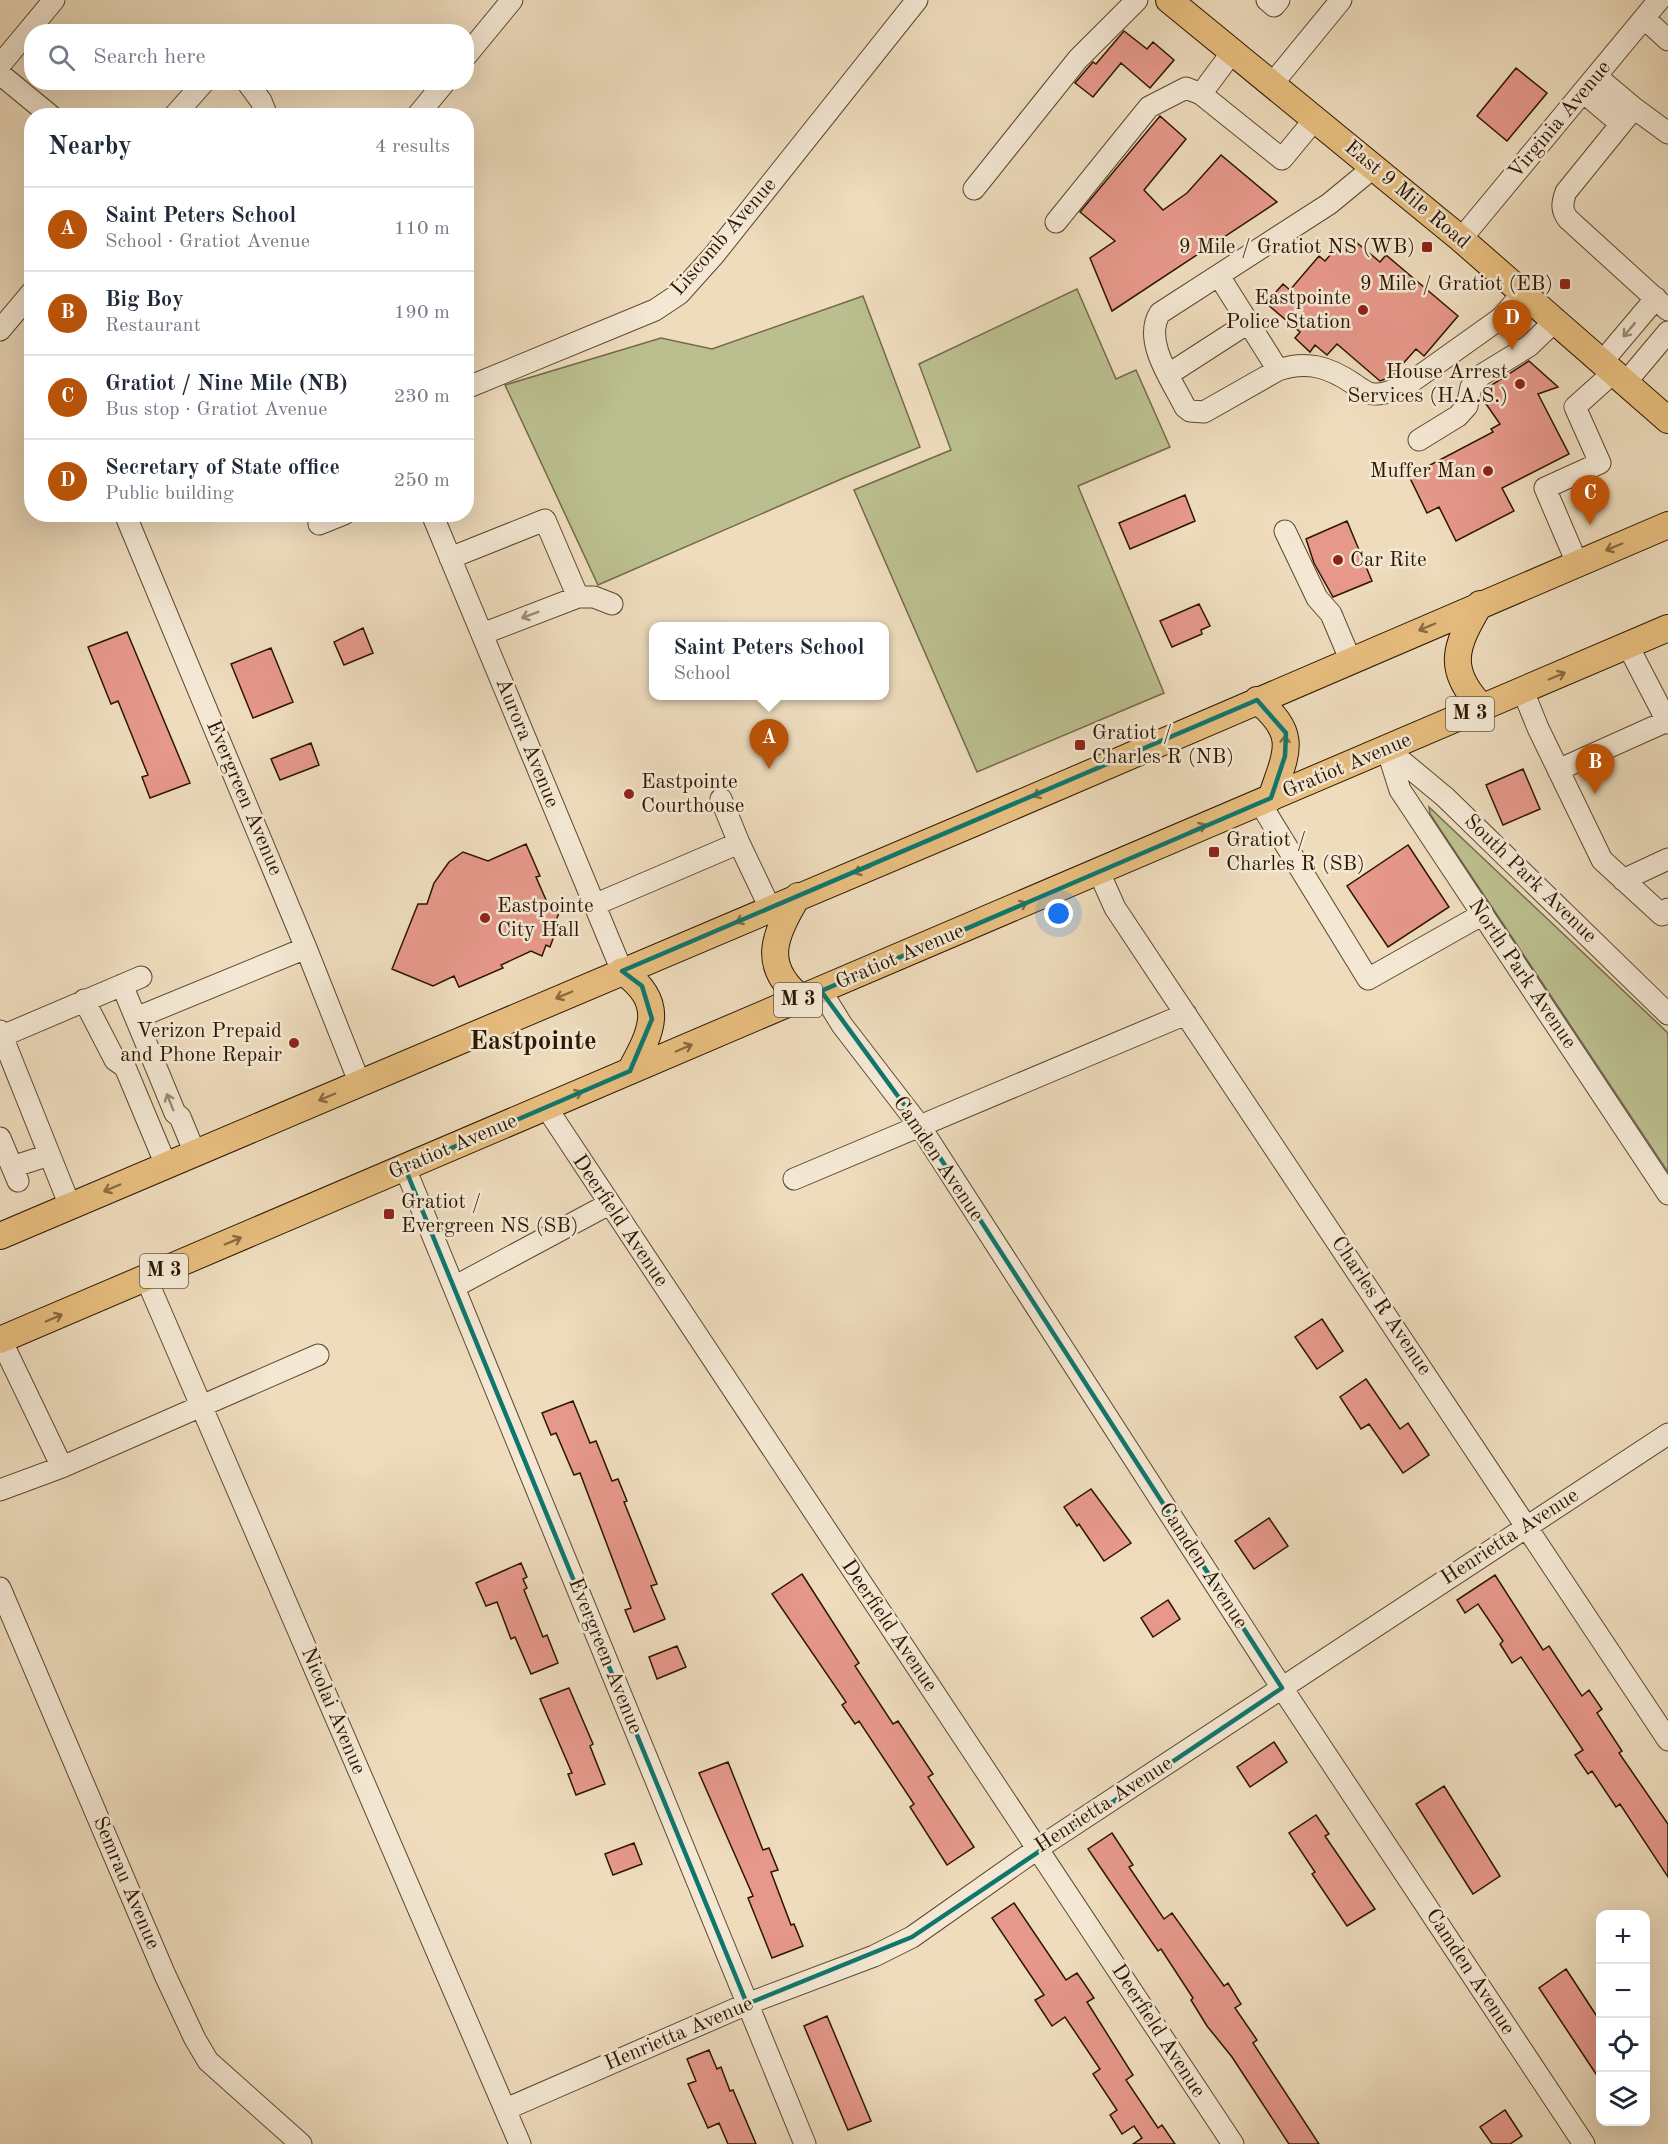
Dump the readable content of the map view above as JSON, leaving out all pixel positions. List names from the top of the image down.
{
  "streets": {
    "main road": ["East 9 Mile Road", "M 3", "Gratiot Avenue"],
    "street": [
      "Virginia Avenue",
      "Liscomb Avenue",
      "Aurora Avenue",
      "Evergreen Avenue",
      "South Park Avenue",
      "North Park Avenue",
      "Camden Avenue",
      "Deerfield Avenue",
      "Charles R Avenue",
      "Henrietta Avenue",
      "Nicolai Avenue",
      "Semrau Avenue"
    ]
  },
  "crossings": [
    ["Virginia Avenue", "East 9 Mile Road"],
    ["Gratiot Avenue", "Evergreen Avenue"],
    ["Gratiot Avenue", "South Park Avenue"],
    ["Gratiot Avenue", "North Park Avenue"],
    ["Gratiot Avenue", "Camden Avenue"],
    ["Gratiot Avenue", "Deerfield Avenue"],
    ["Gratiot Avenue", "Charles R Avenue"],
    ["Gratiot Avenue", "Nicolai Avenue"],
    ["Evergreen Avenue", "Henrietta Avenue"],
    ["South Park Avenue", "North Park Avenue"],
    ["Camden Avenue", "Henrietta Avenue"],
    ["Deerfield Avenue", "Henrietta Avenue"],
    ["Charles R Avenue", "Henrietta Avenue"],
    ["Henrietta Avenue", "Nicolai Avenue"]
  ],
  "districts": ["Eastpointe"],
  "places": {
    "transit": [
      "9 Mile / Gratiot NS (WB)",
      "9 Mile / Gratiot (EB)",
      "Gratiot / Charles R (NB)",
      "Gratiot / Charles R (SB)",
      "Gratiot / Evergreen NS (SB)"
    ],
    "other": [
      "Eastpointe Police Station",
      "House Arrest Services (H.A.S.)",
      "Muffer Man",
      "Car Rite",
      "Eastpointe Courthouse",
      "Eastpointe City Hall",
      "Verizon Prepaid and Phone Repair"
    ]
  },
  "page": {
    "search": "Search here",
    "heading": ["Nearby", "4 results"],
    "list": [
      {
        "mark": "A",
        "name": "Saint Peters School",
        "note": "School · Gratiot Avenue",
        "value": "110 m"
      },
      {
        "mark": "B",
        "name": "Big Boy",
        "note": "Restaurant",
        "value": "190 m"
      },
      {
        "mark": "C",
        "name": "Gratiot / Nine Mile (NB)",
        "note": "Bus stop · Gratiot Avenue",
        "value": "230 m"
      },
      {
        "mark": "D",
        "name": "Secretary of State office",
        "note": "Public building",
        "value": "250 m"
      }
    ],
    "pins": [
      "D",
      "C",
      "A",
      "B"
    ],
    "popup": ["Saint Peters School", "School"],
    "map_buttons": ["+", "−"]
  }
}
